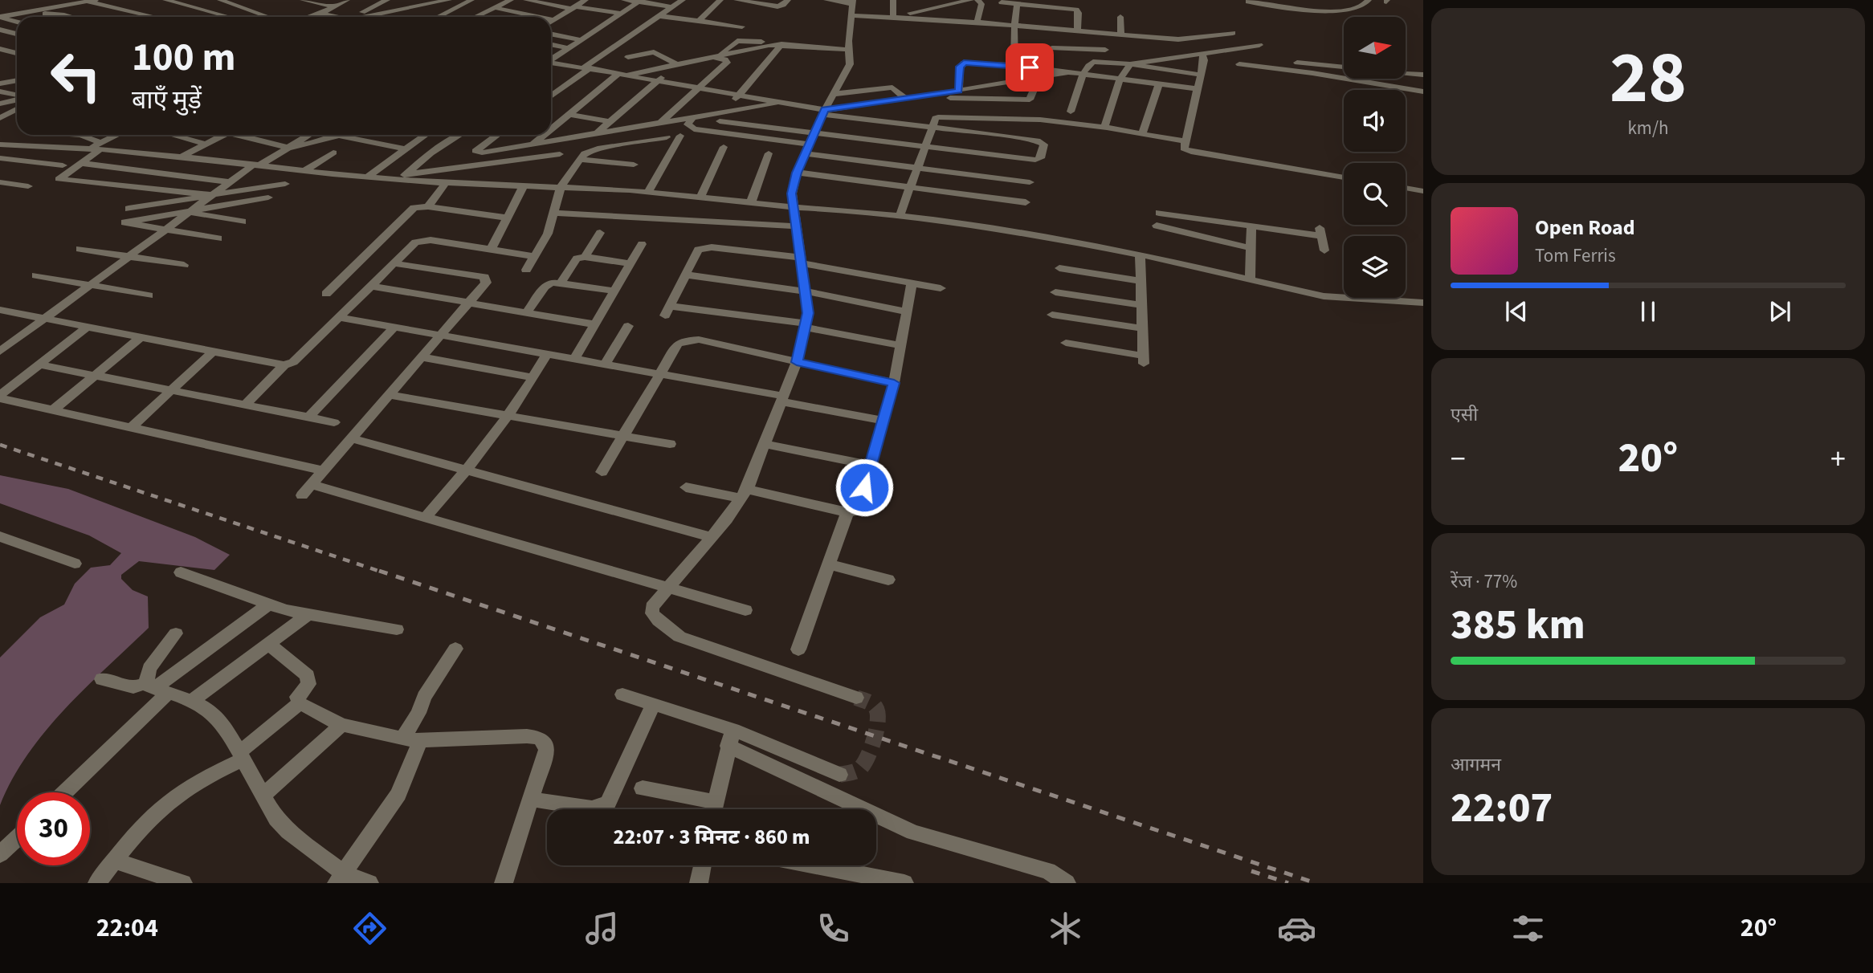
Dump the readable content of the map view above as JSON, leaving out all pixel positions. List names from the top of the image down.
{
  "north": "right",
  "page": {
    "tile": [
      ["28", "km/h"],
      "एसी",
      ["रेंज · 77%", "385 km"],
      ["आगमन", "22:07"]
    ],
    "turn": ["100 m", "बाएँ मुड़ें"],
    "song": ["Open Road", "Tom Ferris"],
    "heat": ["−", "20°", "+"],
    "limit": "30",
    "trip": "22:07 · 3 मिनट · 860 m",
    "tabs": ["22:04", "20°"]
  }
}
